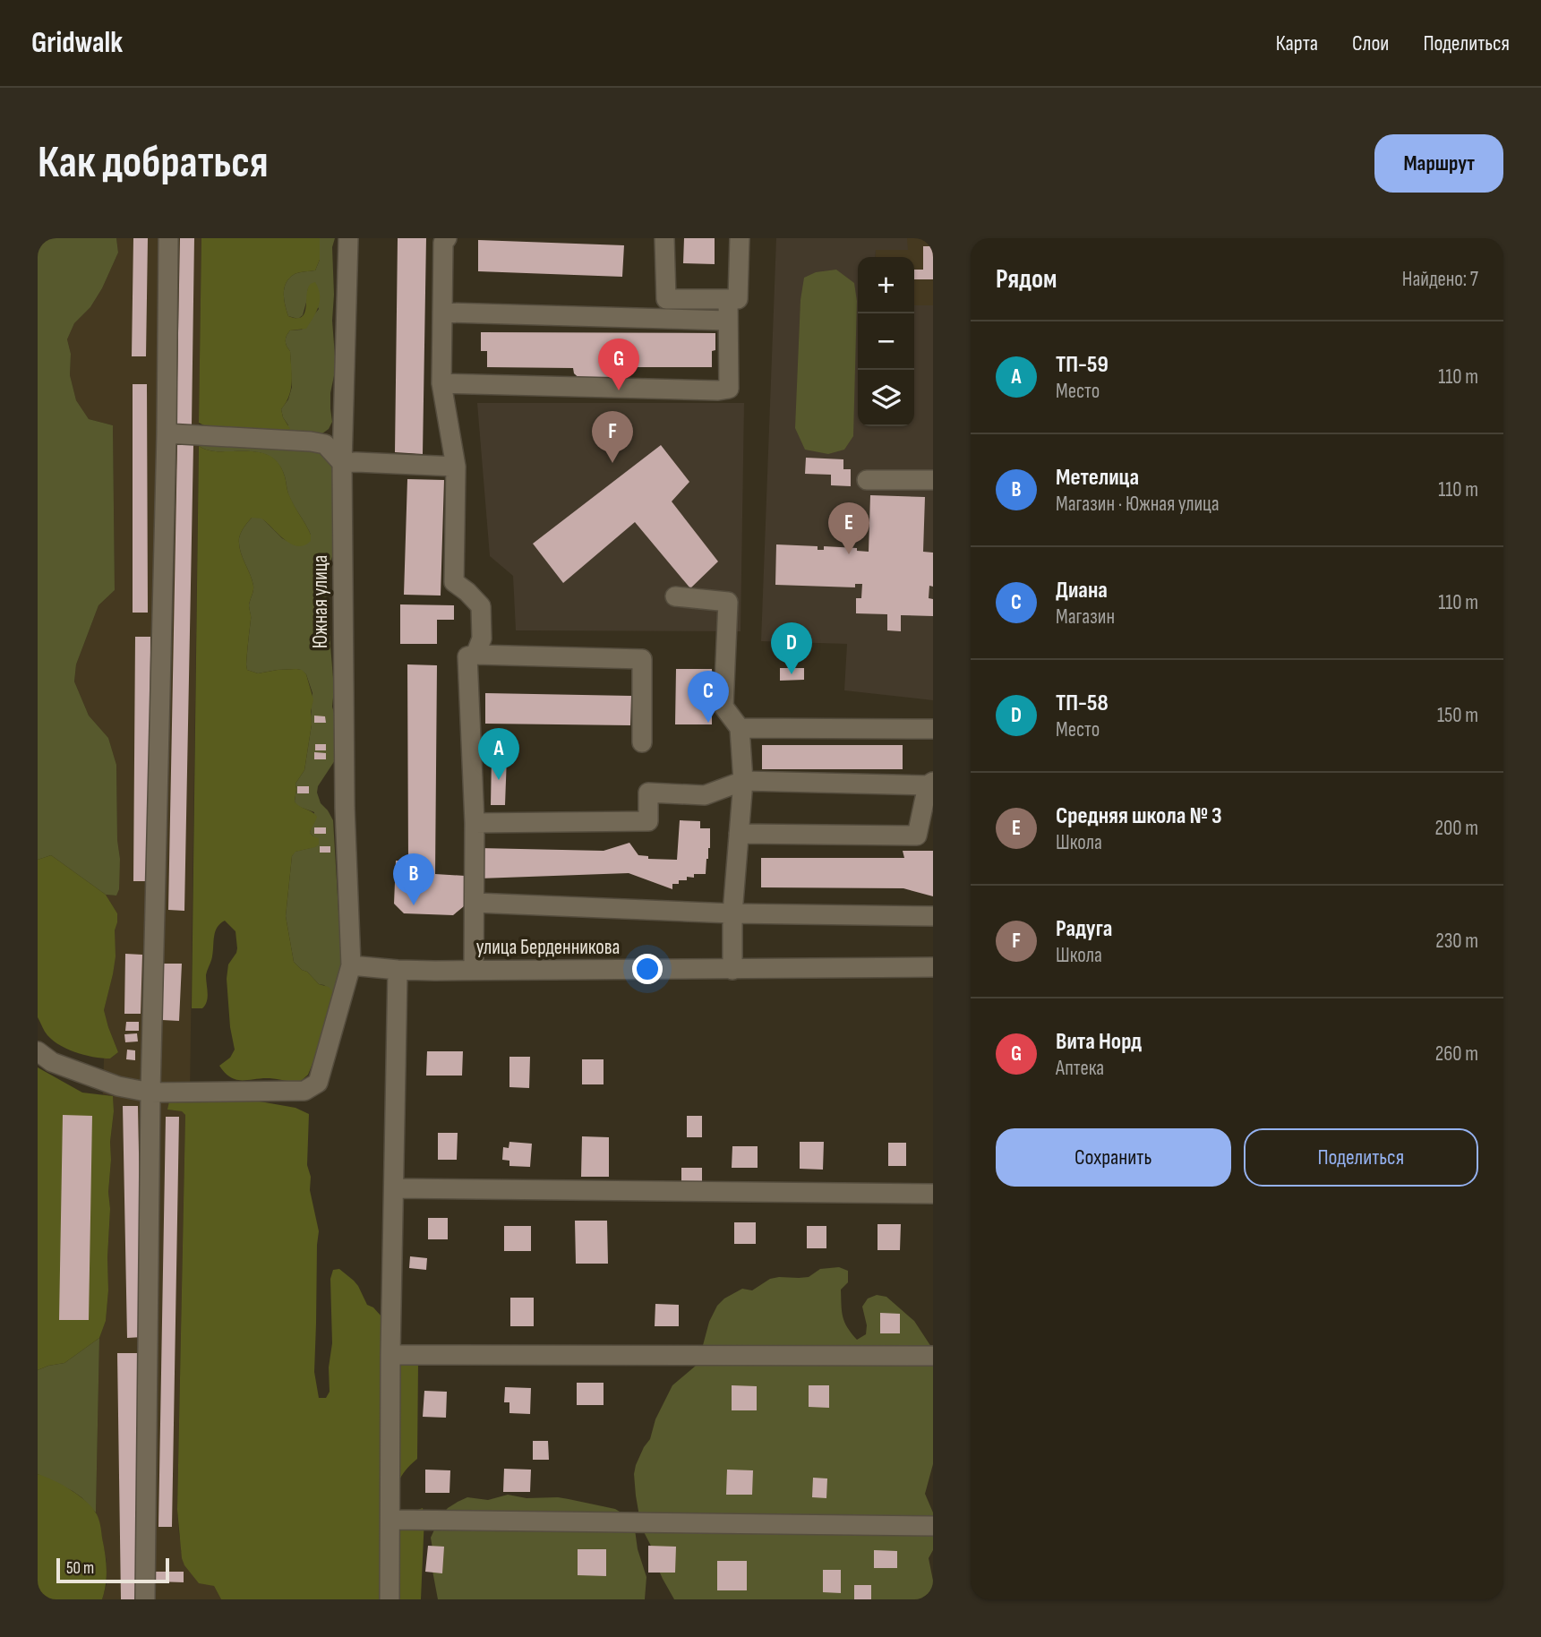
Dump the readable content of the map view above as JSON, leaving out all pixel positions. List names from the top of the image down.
{
  "streets": {
    "street": ["Южная улица", "улица Берденникова"]
  },
  "crossings": [
    ["Южная улица", "улица Берденникова"]
  ],
  "scale_bar": "50 m",
  "page": {
    "header": "Gridwalk",
    "nav": ["Карта", "Слои", "Поделиться"],
    "buttons": [
      "Маршрут",
      ["Сохранить", "Поделиться"]
    ],
    "title": "Как добраться",
    "heading": ["Рядом", "Найдено: 7"],
    "map_buttons": ["+", "−"],
    "list": [
      {
        "mark": "A",
        "name": "ТП-59",
        "note": "Место",
        "value": "110 m"
      },
      {
        "mark": "B",
        "name": "Метелица",
        "note": "Магазин · Южная улица",
        "value": "110 m"
      },
      {
        "mark": "C",
        "name": "Диана",
        "note": "Магазин",
        "value": "110 m"
      },
      {
        "mark": "D",
        "name": "ТП-58",
        "note": "Место",
        "value": "150 m"
      },
      {
        "mark": "E",
        "name": "Средняя школа № 3",
        "note": "Школа",
        "value": "200 m"
      },
      {
        "mark": "F",
        "name": "Радуга",
        "note": "Школа",
        "value": "230 m"
      },
      {
        "mark": "G",
        "name": "Вита Норд",
        "note": "Аптека",
        "value": "260 m"
      }
    ],
    "pins": [
      "G",
      "F",
      "E",
      "D",
      "C",
      "A",
      "B"
    ],
    "scale": "50 m"
  }
}
